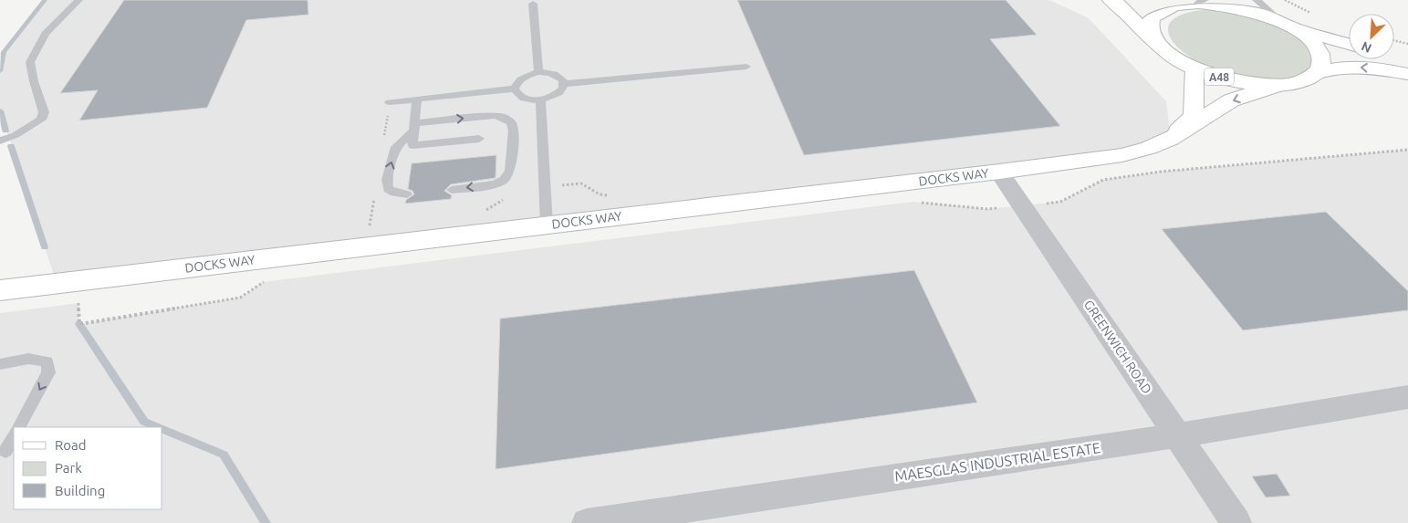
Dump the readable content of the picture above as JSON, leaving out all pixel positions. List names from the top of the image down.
{
  "streets": {
    "street": [
      "A48",
      "DOCKS WAY",
      "GREENWICH ROAD",
      "MAESGLAS INDUSTRIAL ESTATE"
    ]
  },
  "crossings": [
    ["A48", "DOCKS WAY"],
    ["DOCKS WAY", "GREENWICH ROAD"],
    ["GREENWICH ROAD", "MAESGLAS INDUSTRIAL ESTATE"]
  ],
  "legend": ["Road", "Park", "Building"],
  "north": "bottom left"
}
